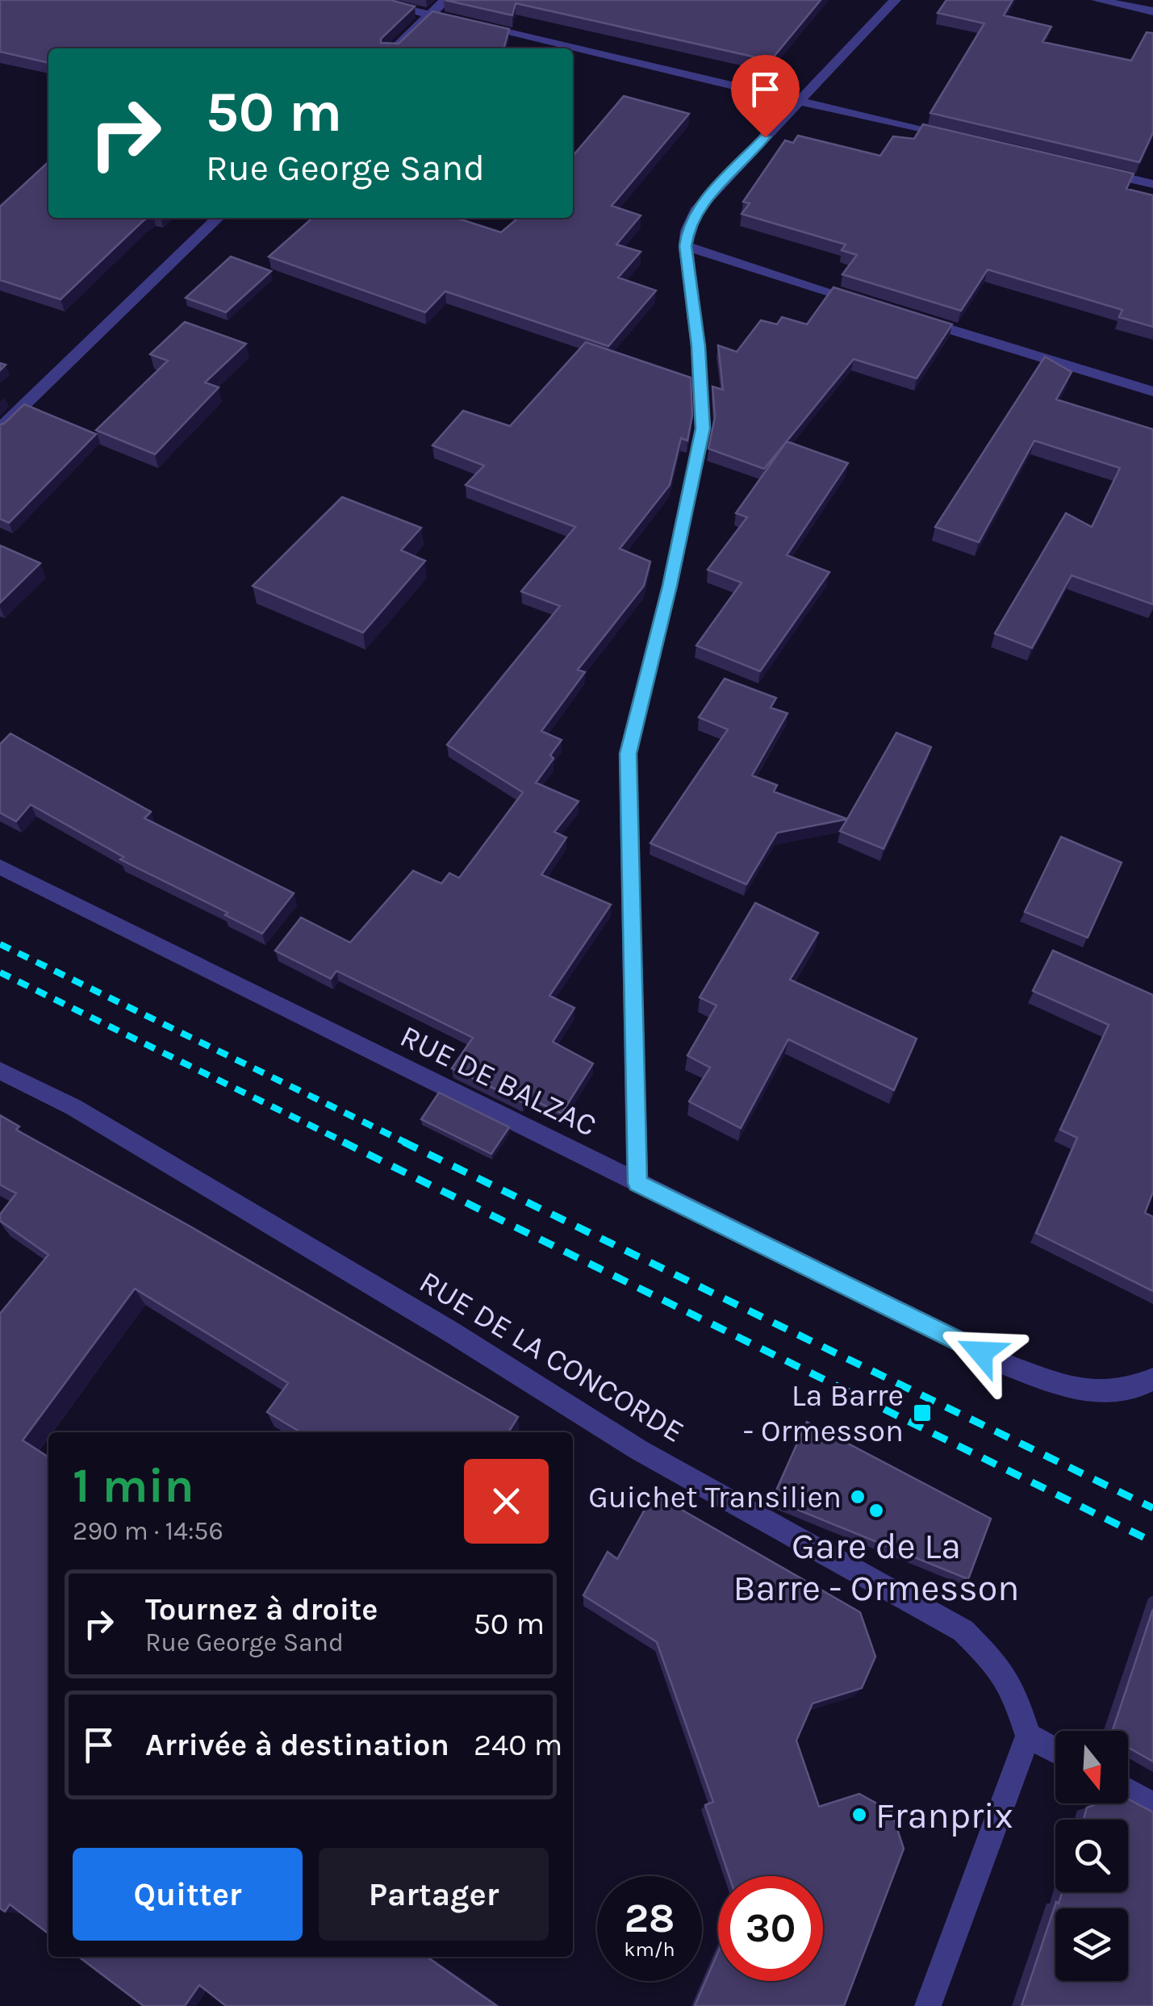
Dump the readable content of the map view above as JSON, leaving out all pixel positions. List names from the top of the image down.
{
  "streets": {
    "street": ["RUE DE BALZAC", "RUE DE LA CONCORDE"]
  },
  "places": {
    "transit": ["La Barre - Ormesson"],
    "other": ["Guichet Transilien", "Gare de La Barre - Ormesson", "Franprix"]
  },
  "north": "bottom",
  "page": {
    "turn": ["50 m", "Rue George Sand"],
    "heading": ["1 min", "290 m · 14:56"],
    "list": [
      {
        "name": "Tournez à droite",
        "note": "Rue George Sand",
        "value": "50 m"
      },
      {
        "name": "Arrivée à destination",
        "value": "240 m"
      }
    ],
    "buttons": ["Quitter", "Partager"],
    "speed": "28 km/h",
    "limit": "30"
  }
}
